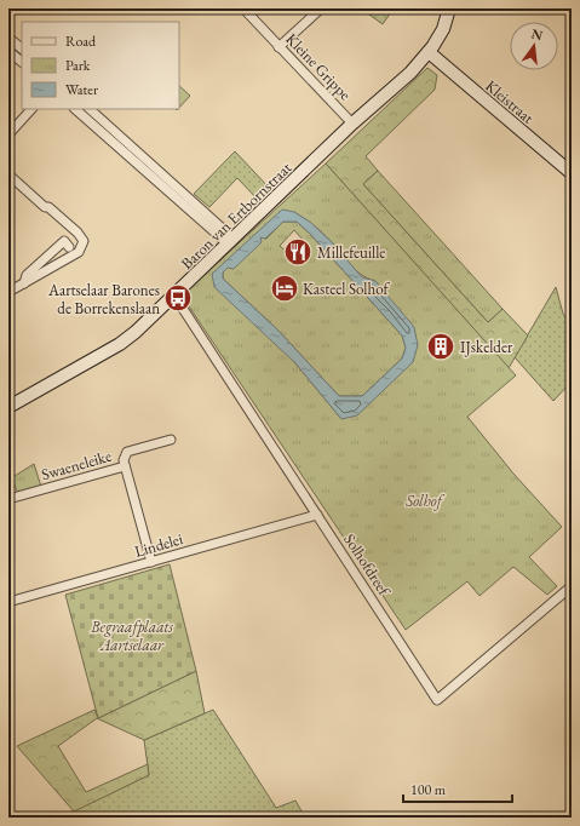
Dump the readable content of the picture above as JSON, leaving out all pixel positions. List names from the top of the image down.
{
  "streets": {
    "street": [
      "Kleine Grippe",
      "Kleistraat",
      "Baron van Ertbornstraat",
      "Swaeneleike",
      "Lindelei",
      "Solhofdreef"
    ]
  },
  "crossings": [
    ["Kleine Grippe", "Baron van Ertbornstraat"],
    ["Kleistraat", "Baron van Ertbornstraat"],
    ["Baron van Ertbornstraat", "Solhofdreef"],
    ["Swaeneleike", "Lindelei"],
    ["Lindelei", "Solhofdreef"]
  ],
  "parks": ["Solhof", "Begraafplaats Aartselaar"],
  "places": {
    "restaurant": ["Millefeuille"],
    "hotel": ["Kasteel Solhof"],
    "bus stop": ["Aartselaar Barones de Borrekenslaan"],
    "building": ["IJskelder"]
  },
  "legend": ["Road", "Park", "Water"],
  "scale_bar": "100 m",
  "north": "top"
}
